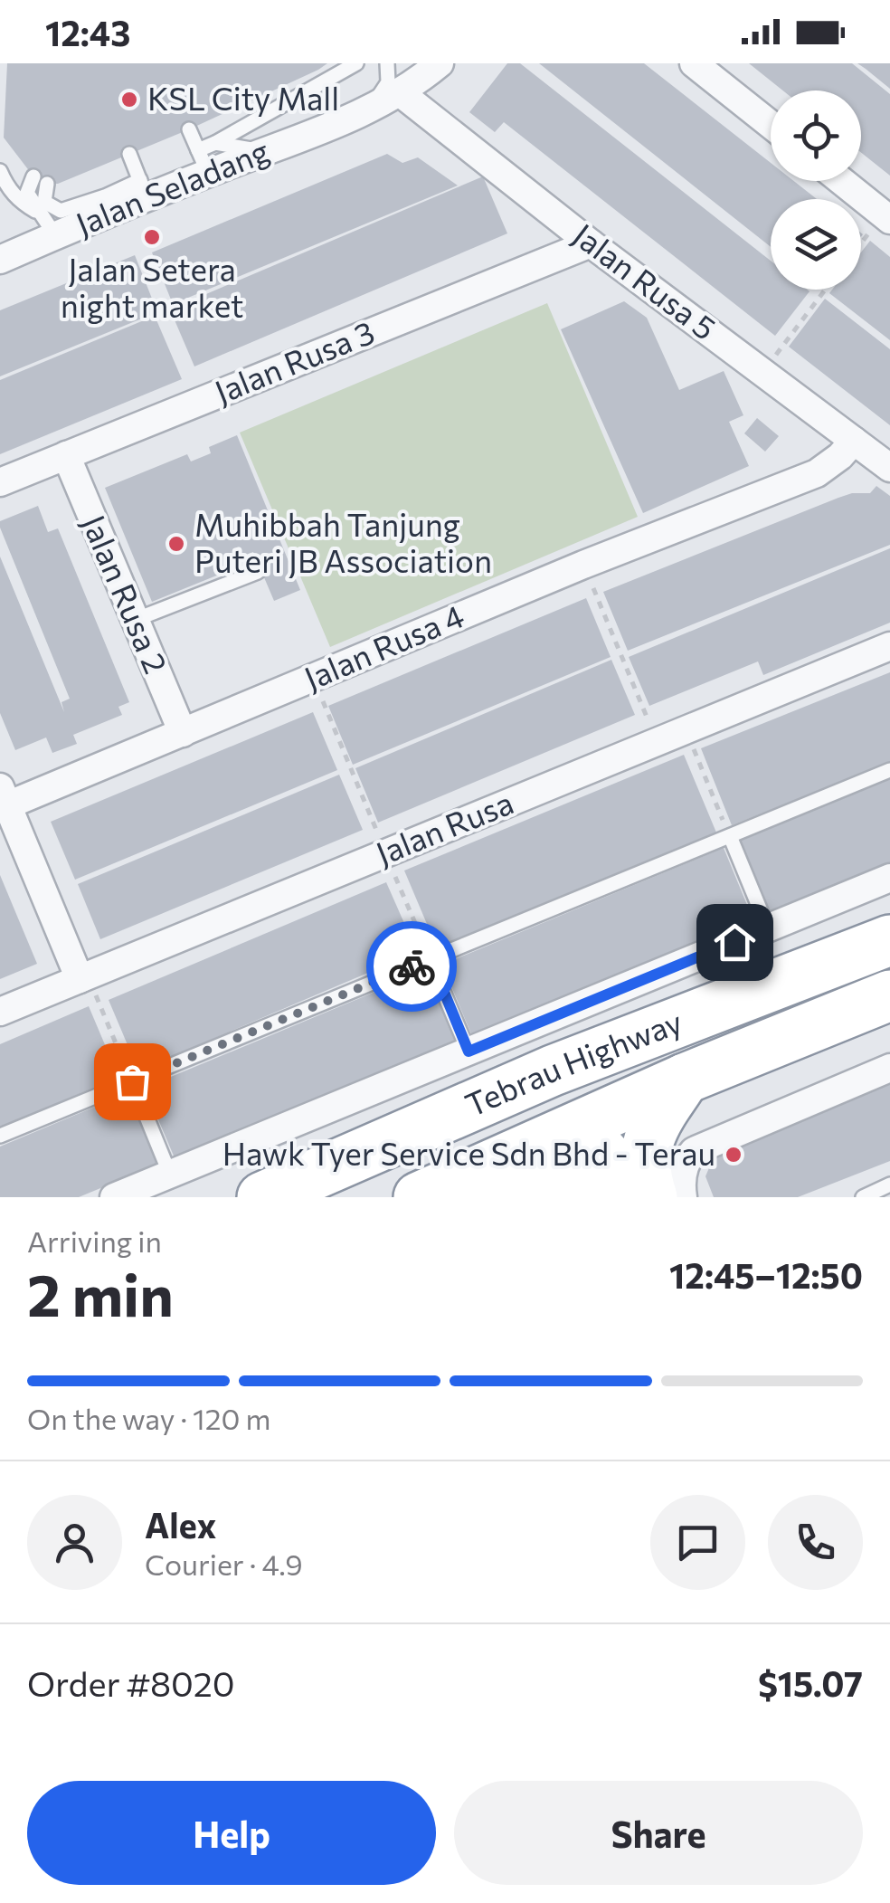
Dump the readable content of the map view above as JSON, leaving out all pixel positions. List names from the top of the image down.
{
  "streets": {
    "highway": ["Tebrau Highway"],
    "street": [
      "Jalan Seladang",
      "Jalan Rusa 5",
      "Jalan Rusa 3",
      "Jalan Rusa 2",
      "Jalan Rusa 4",
      "Jalan Rusa"
    ]
  },
  "crossings": [
    ["Jalan Seladang", "Jalan Rusa 5"],
    ["Jalan Rusa 5", "Jalan Rusa 3"],
    ["Jalan Rusa 5", "Jalan Rusa 4"],
    ["Jalan Rusa 3", "Jalan Rusa 2"],
    ["Jalan Rusa 2", "Jalan Rusa 4"]
  ],
  "places": [
    "KSL City Mall",
    "Jalan Setera night market",
    "Muhibbah Tanjung Puteri JB Association",
    "Hawk Tyer Service Sdn Bhd - Terau"
  ],
  "page": {
    "status": "12:43",
    "heading": ["2 min", "Arriving in", "12:45–12:50"],
    "panel": [
      "Alex",
      "Courier · 4.9",
      "Order #8020",
      "$15.07"
    ],
    "bar": "On the way · 120 m",
    "buttons": ["Help", "Share"]
  }
}
